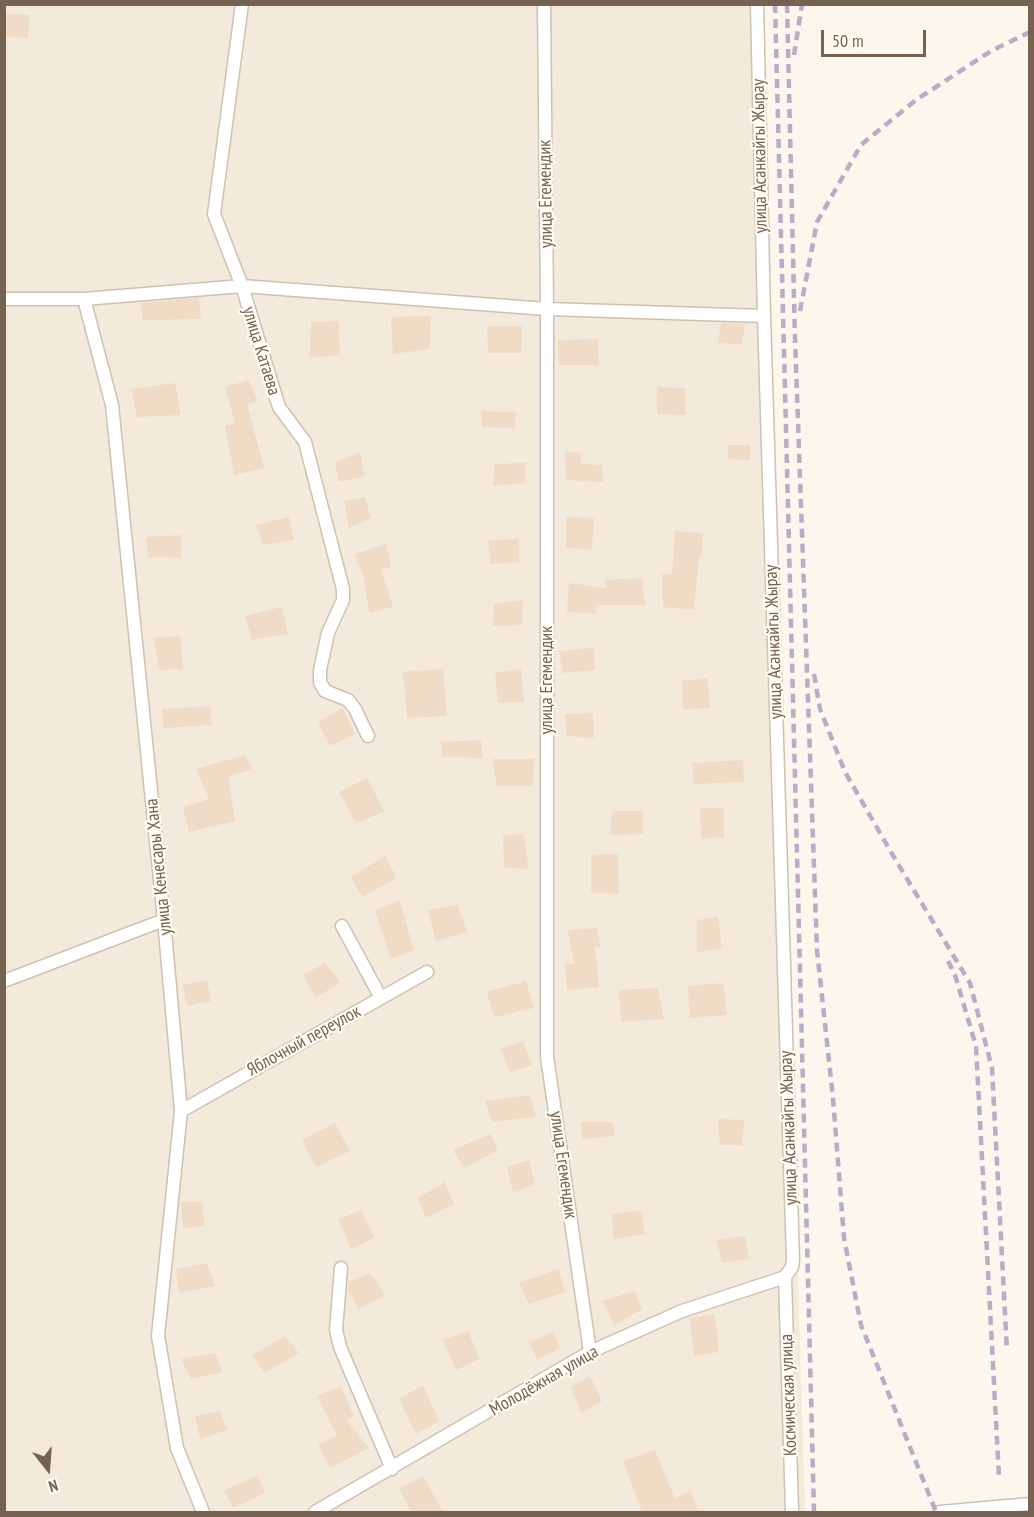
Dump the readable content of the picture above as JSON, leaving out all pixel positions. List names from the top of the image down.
{
  "streets": {
    "street": [
      "улица Асанкайгы Жырау",
      "улица Егемендик",
      "улица Катаева",
      "улица Кенесары Хана",
      "Яблочный переулок",
      "Молодёжная улица",
      "Космическая улица"
    ]
  },
  "crossings": [
    ["улица Асанкайгы Жырау", "Молодёжная улица"],
    ["улица Асанкайгы Жырау", "Космическая улица"],
    ["улица Егемендик", "Молодёжная улица"],
    ["улица Кенесары Хана", "Яблочный переулок"],
    ["Молодёжная улица", "Космическая улица"]
  ],
  "scale_bar": "50 m",
  "north": "bottom"
}
